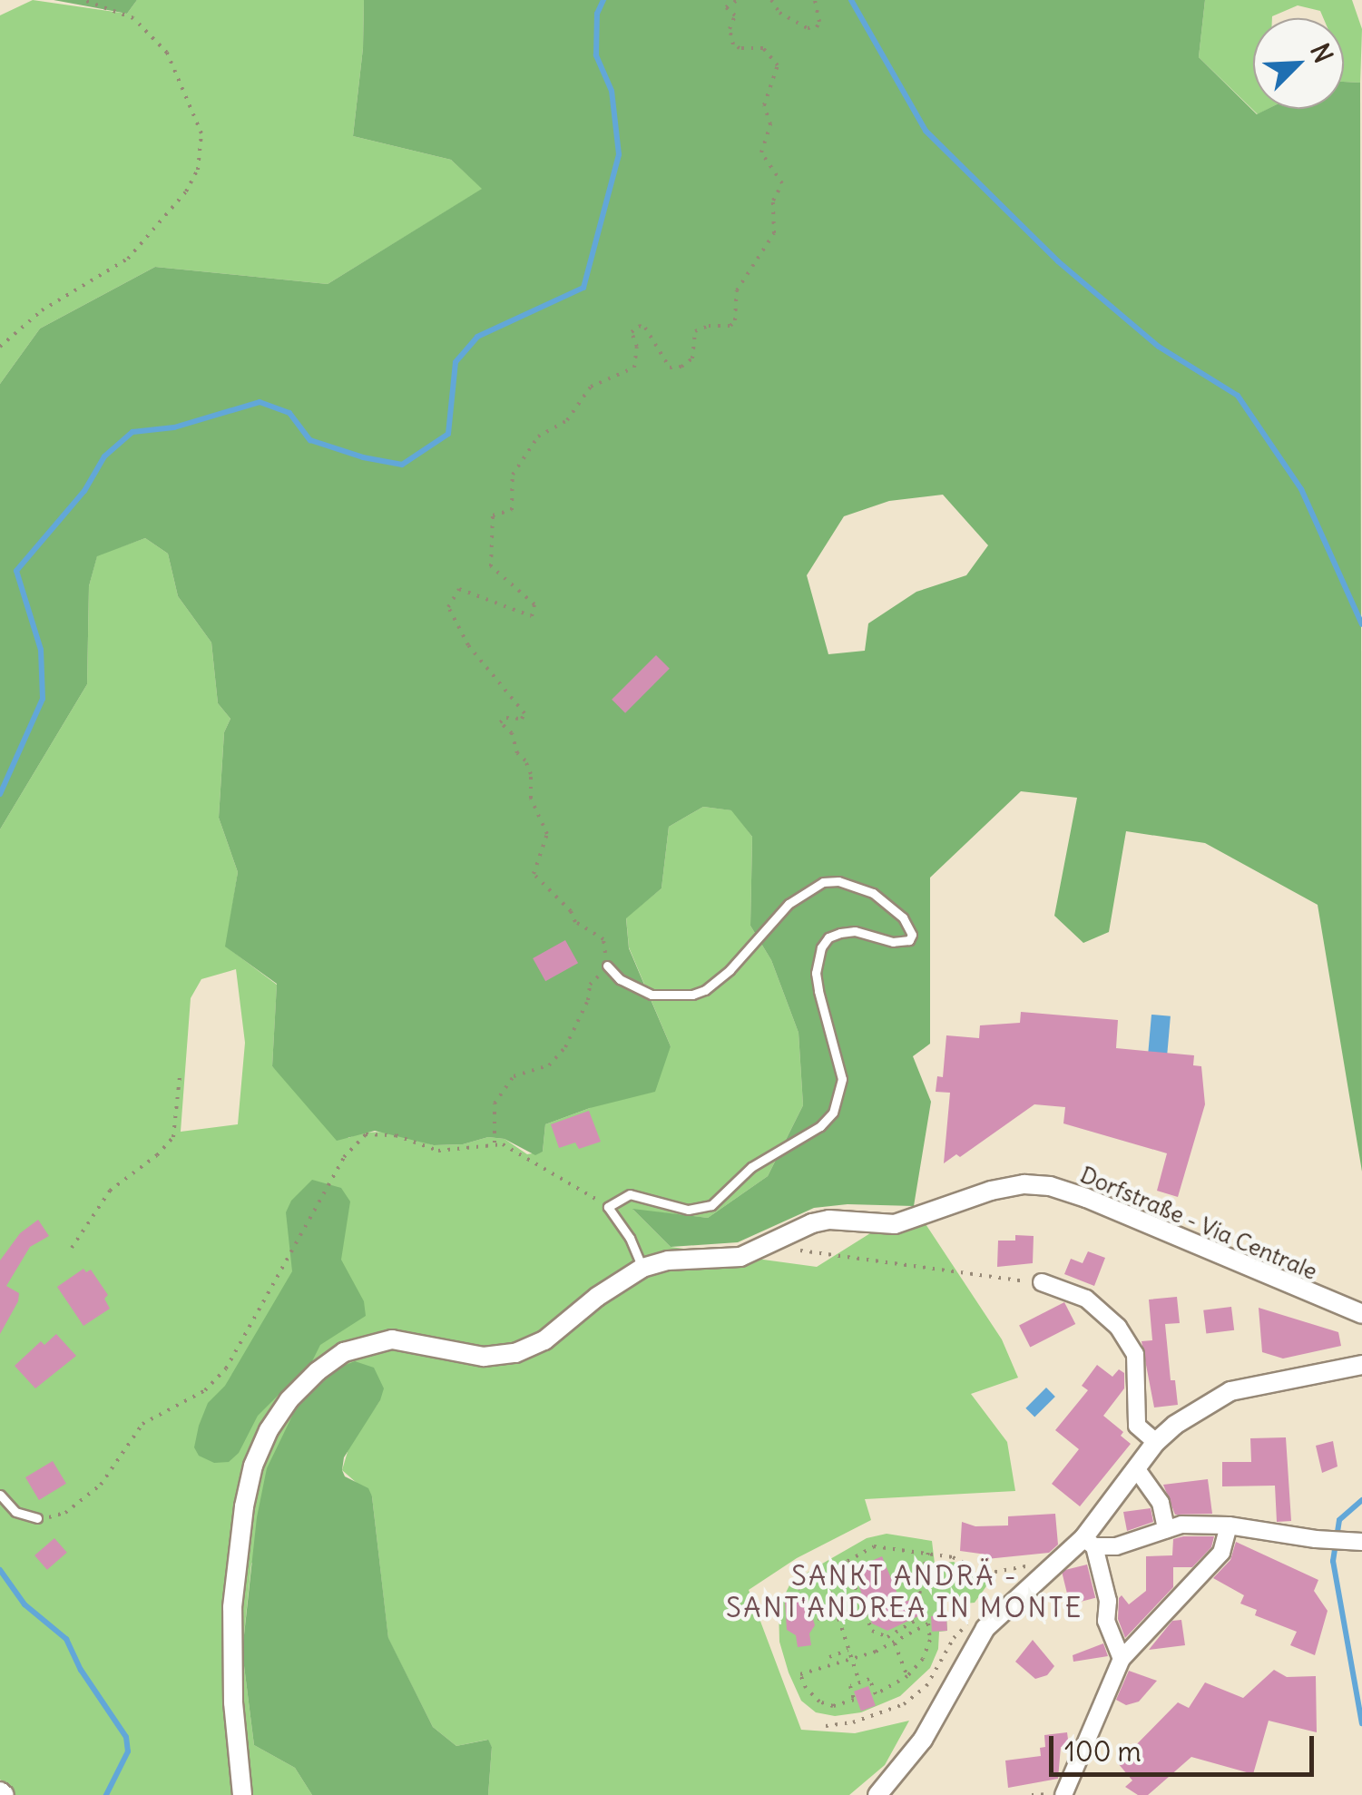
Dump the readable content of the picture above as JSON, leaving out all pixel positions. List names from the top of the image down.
{
  "streets": {
    "street": ["Dorfstraße - Via Centrale"]
  },
  "districts": ["SANKT ANDRÄ - SANT'ANDREA IN MONTE"],
  "scale_bar": "100 m",
  "north": "top right"
}
